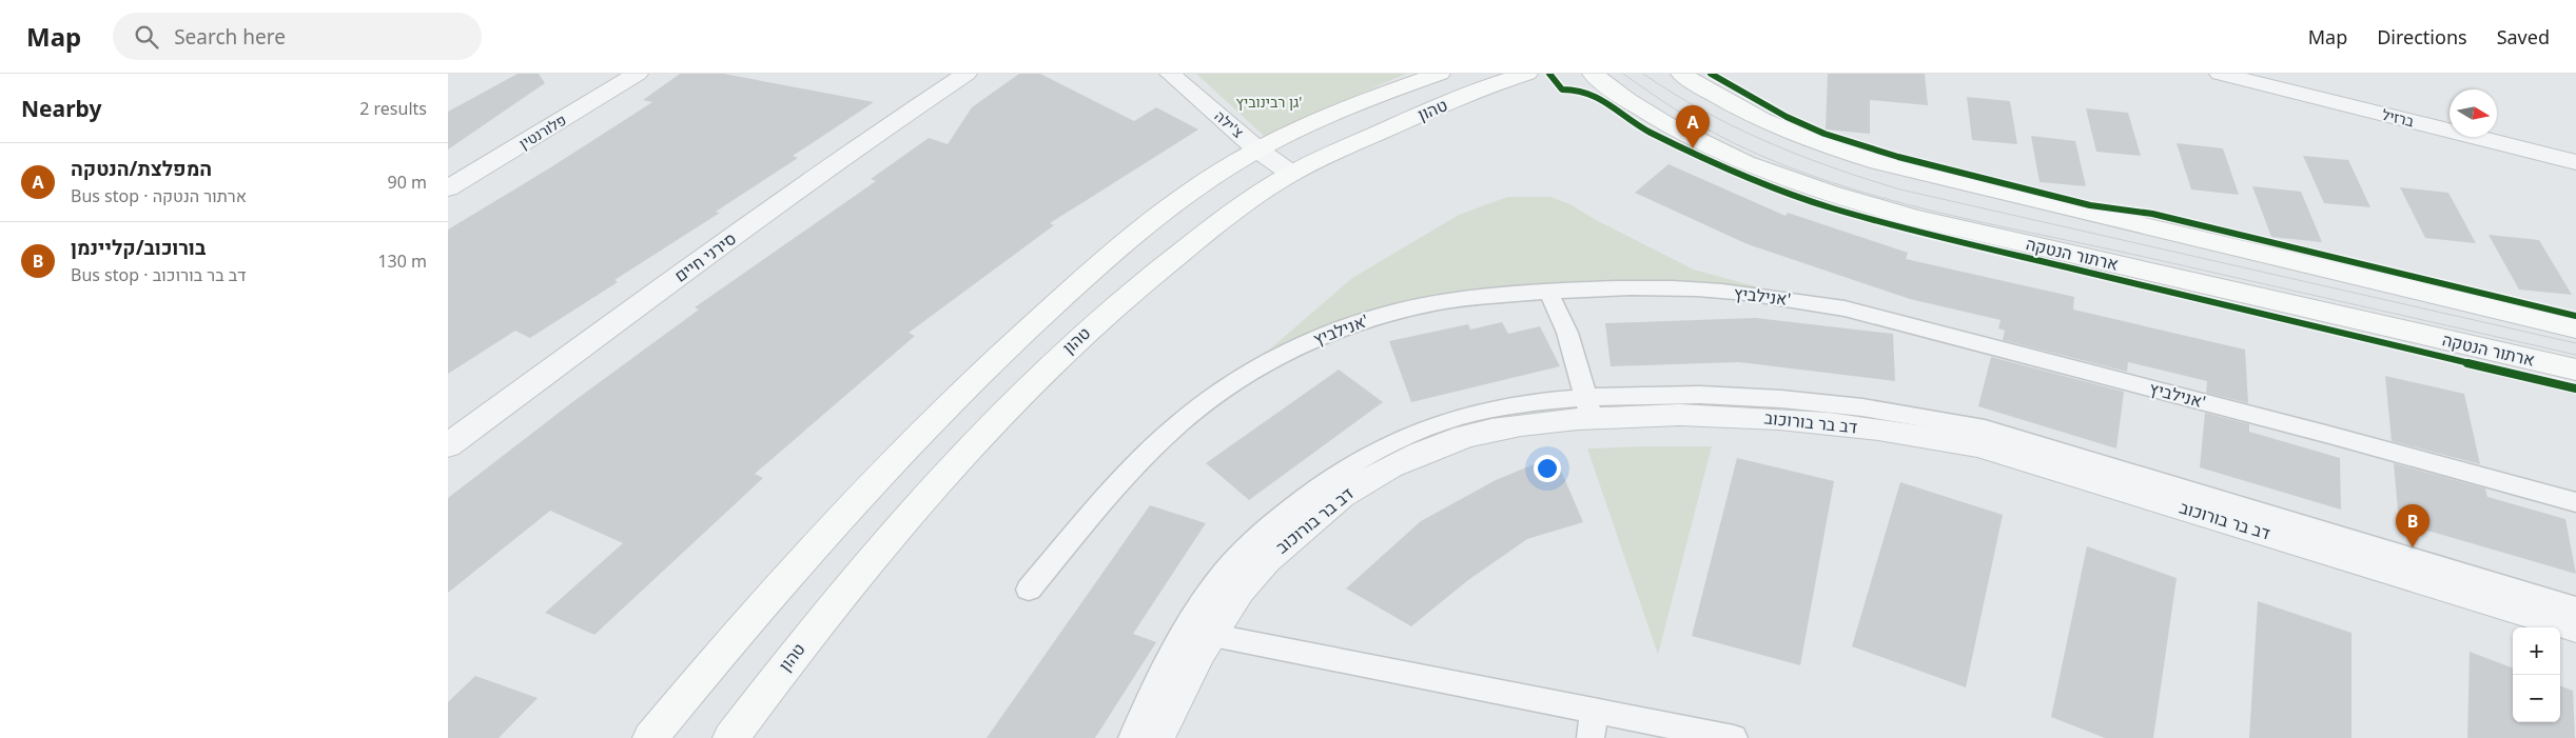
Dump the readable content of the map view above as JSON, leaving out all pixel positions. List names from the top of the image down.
{
  "streets": {
    "main road": ["טהון", "ארתור הנטקה"],
    "street": [
      "ברזיל",
      "צ'ילה",
      "פלורנטין",
      "סירני חיים",
      "דב בר בורוכוב"
    ],
    "lane": ["אנילביץ'"]
  },
  "crossings": [
    ["טהון", "צ'ילה"]
  ],
  "parks": ["גן רבינוביץ'"],
  "north": "right",
  "page": {
    "header": "Map",
    "search": "Search here",
    "nav": ["Map", "Directions", "Saved"],
    "heading": ["Nearby", "2 results"],
    "pins": ["A", "B"],
    "list": [
      {
        "mark": "A",
        "name": "המפלצת/הנטקה",
        "note": "Bus stop · ארתור הנטקה",
        "value": "90 m"
      },
      {
        "mark": "B",
        "name": "בורוכוב/קליינמן",
        "note": "Bus stop · דב בר בורוכוב",
        "value": "130 m"
      }
    ],
    "map_buttons": ["+", "−"]
  }
}
